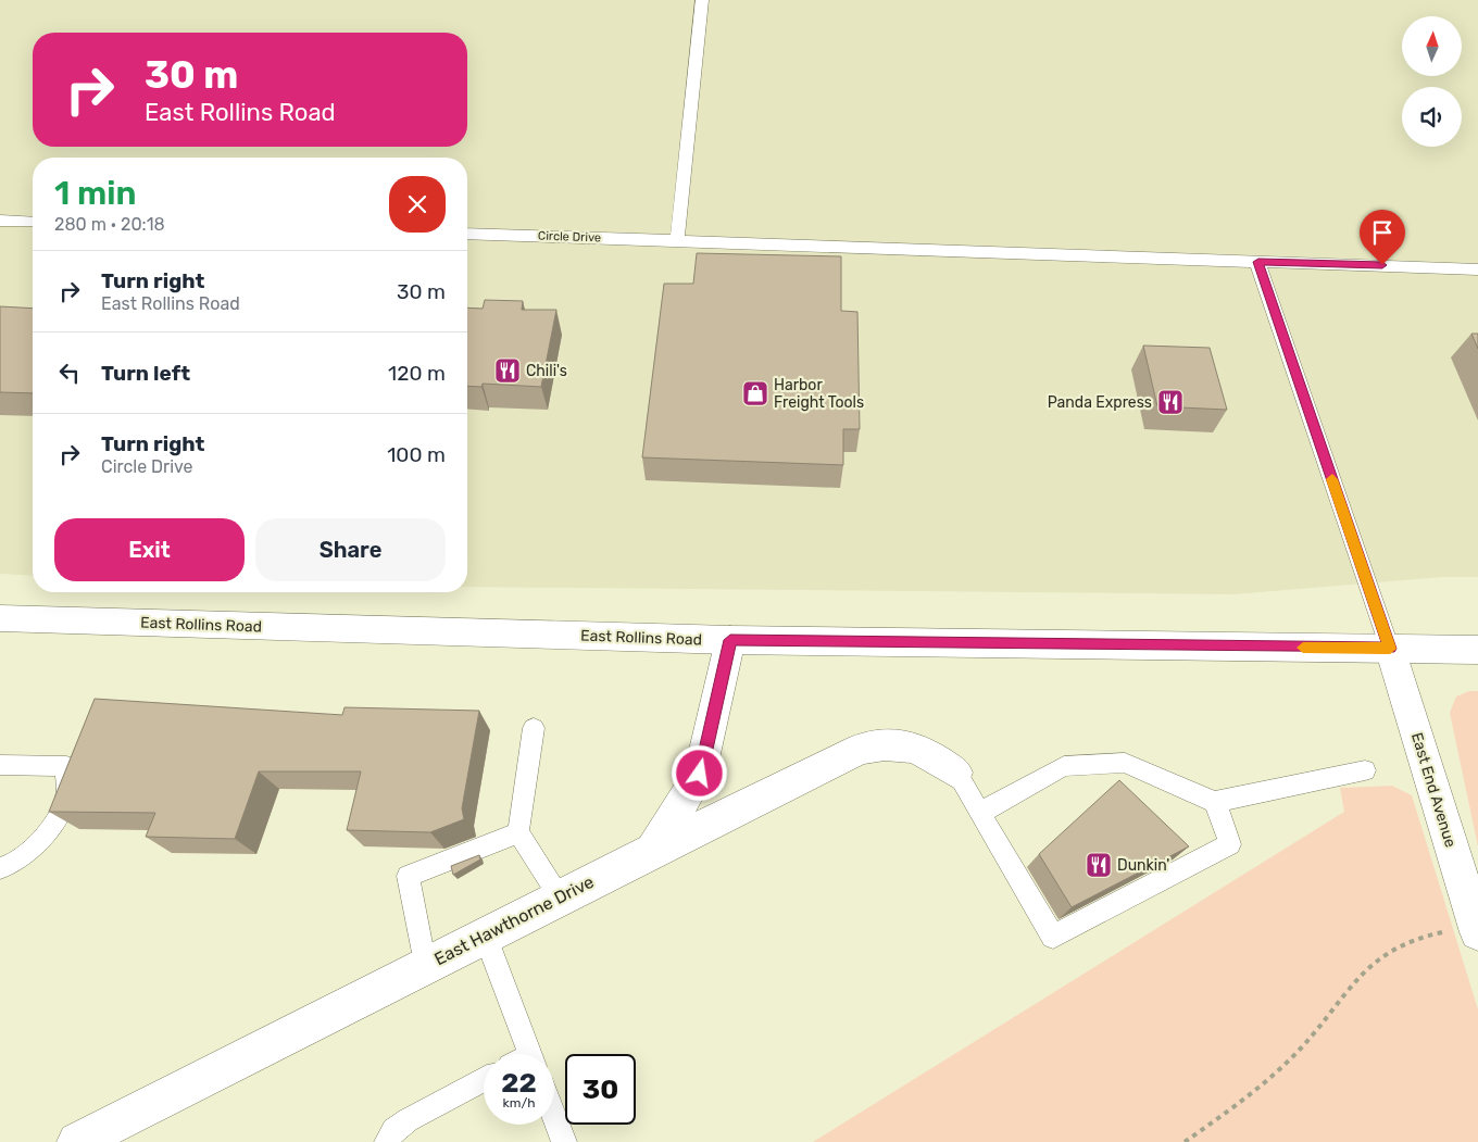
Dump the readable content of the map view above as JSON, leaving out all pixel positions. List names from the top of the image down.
{
  "streets": {
    "main road": ["East Rollins Road", "East End Avenue", "East Hawthorne Drive"],
    "lane": ["Circle Drive"]
  },
  "crossings": [
    ["East Rollins Road", "East End Avenue"]
  ],
  "places": {
    "restaurant": ["Chili's", "Panda Express", "Dunkin'"],
    "shop": ["Harbor Freight Tools"]
  },
  "north": "top",
  "page": {
    "turn": ["30 m", "East Rollins Road"],
    "heading": ["1 min", "280 m · 20:18"],
    "list": [
      {
        "name": "Turn right",
        "note": "East Rollins Road",
        "value": "30 m"
      },
      {
        "name": "Turn left",
        "value": "120 m"
      },
      {
        "name": "Turn right",
        "note": "Circle Drive",
        "value": "100 m"
      }
    ],
    "buttons": ["Exit", "Share"],
    "speed": "22 km/h",
    "limit": "30"
  }
}
